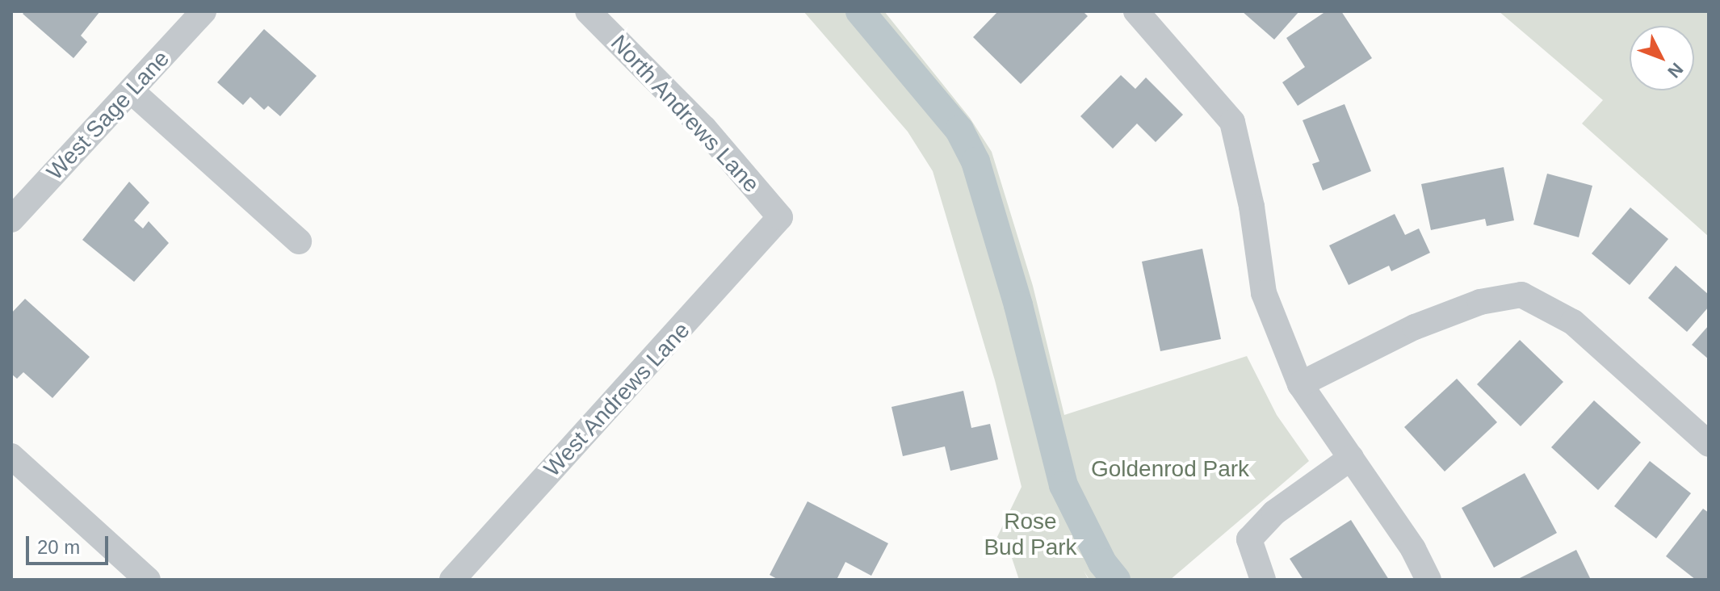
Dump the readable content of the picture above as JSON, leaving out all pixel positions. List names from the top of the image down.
{
  "streets": {
    "street": ["North Andrews Lane", "West Sage Lane", "West Andrews Lane"]
  },
  "crossings": [
    ["North Andrews Lane", "West Andrews Lane"]
  ],
  "parks": ["Goldenrod Park", "Rose Bud Park"],
  "scale_bar": "20 m",
  "north": "bottom right"
}
